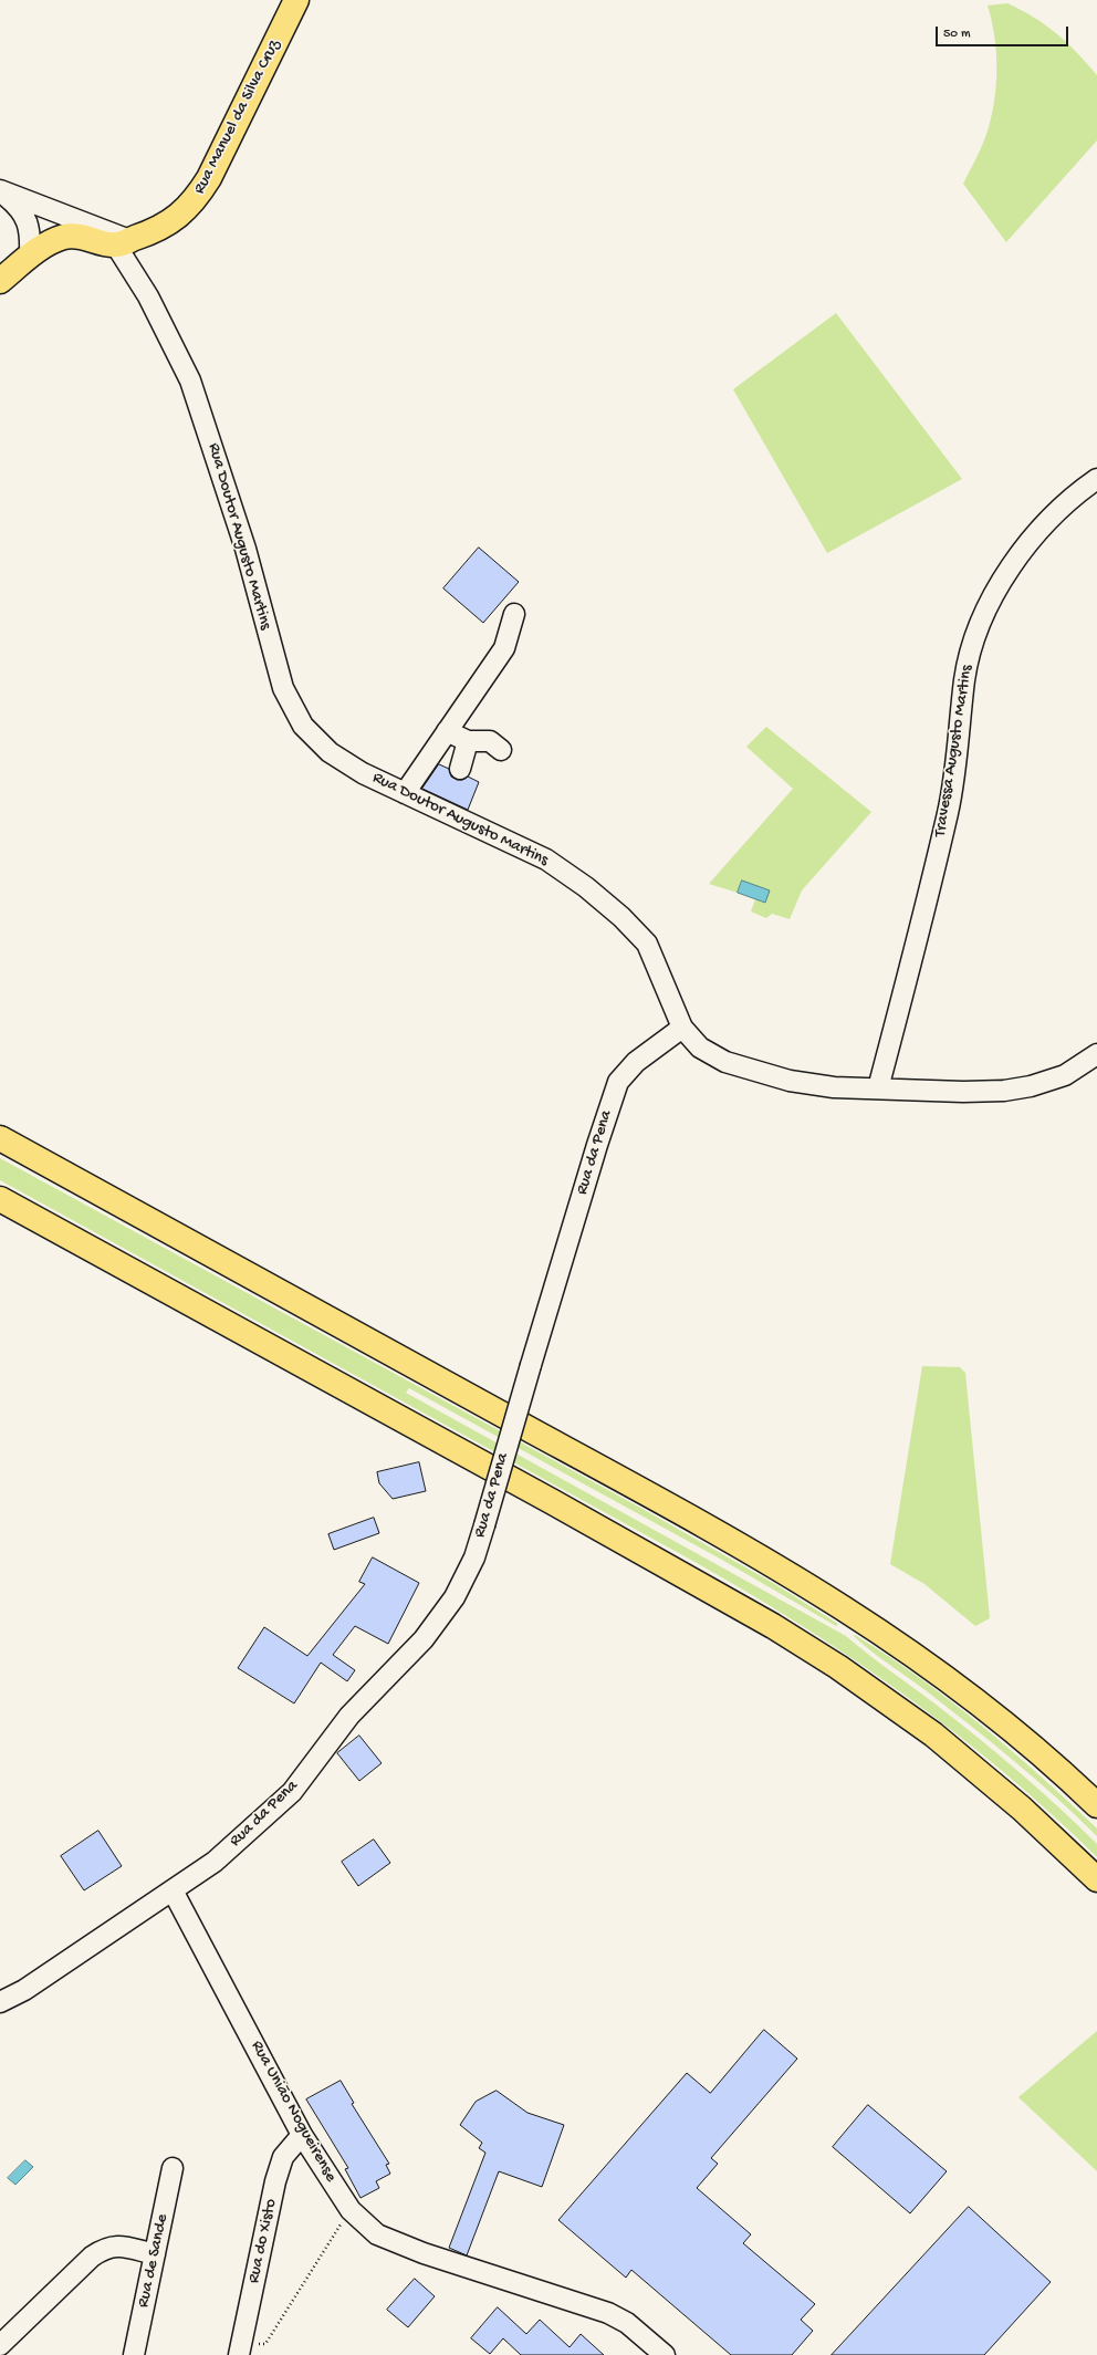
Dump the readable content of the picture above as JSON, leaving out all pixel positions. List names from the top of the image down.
{
  "streets": {
    "main road": ["Rua Manuel da Silva Cruz"],
    "street": [
      "Rua Doutor Augusto Martins",
      "Travessa Augusto Martins",
      "Rua da Pena",
      "Rua União Nogueirense",
      "Rua do Xisto",
      "Rua de Sande"
    ]
  },
  "crossings": [
    ["Rua Manuel da Silva Cruz", "Rua Doutor Augusto Martins"],
    ["Rua Doutor Augusto Martins", "Travessa Augusto Martins"],
    ["Rua Doutor Augusto Martins", "Rua da Pena"],
    ["Rua da Pena", "Rua União Nogueirense"],
    ["Rua União Nogueirense", "Rua do Xisto"]
  ],
  "scale_bar": "50 m"
}
